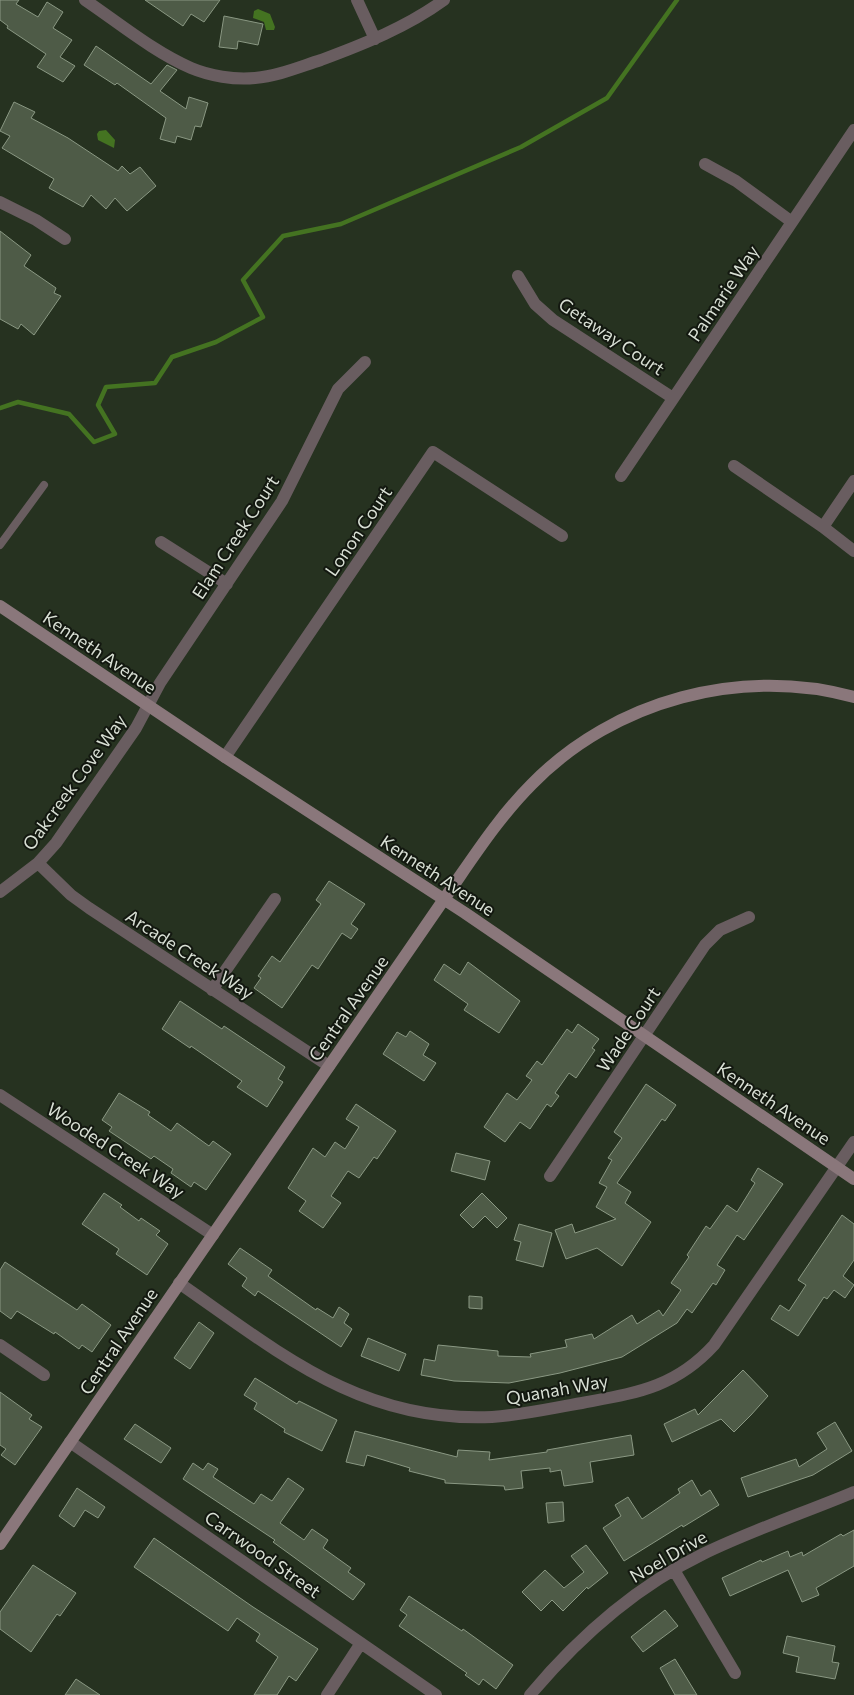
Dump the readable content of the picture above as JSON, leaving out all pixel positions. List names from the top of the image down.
{
  "streets": {
    "street": [
      "Palmarie Way",
      "Getaway Court",
      "Lonon Court",
      "Elam Creek Court",
      "Kenneth Avenue",
      "Oakcreek Cove Way",
      "Arcade Creek Way",
      "Central Avenue",
      "Wade Court",
      "Wooded Creek Way",
      "Quanah Way",
      "Carrwood Street",
      "Noel Drive"
    ]
  },
  "crossings": [
    ["Palmarie Way", "Getaway Court"],
    ["Lonon Court", "Kenneth Avenue"],
    ["Elam Creek Court", "Kenneth Avenue"],
    ["Elam Creek Court", "Oakcreek Cove Way"],
    ["Kenneth Avenue", "Oakcreek Cove Way"],
    ["Kenneth Avenue", "Central Avenue"],
    ["Kenneth Avenue", "Wade Court"],
    ["Kenneth Avenue", "Quanah Way"],
    ["Oakcreek Cove Way", "Arcade Creek Way"],
    ["Arcade Creek Way", "Central Avenue"],
    ["Central Avenue", "Wooded Creek Way"],
    ["Central Avenue", "Quanah Way"],
    ["Central Avenue", "Carrwood Street"]
  ]
}
